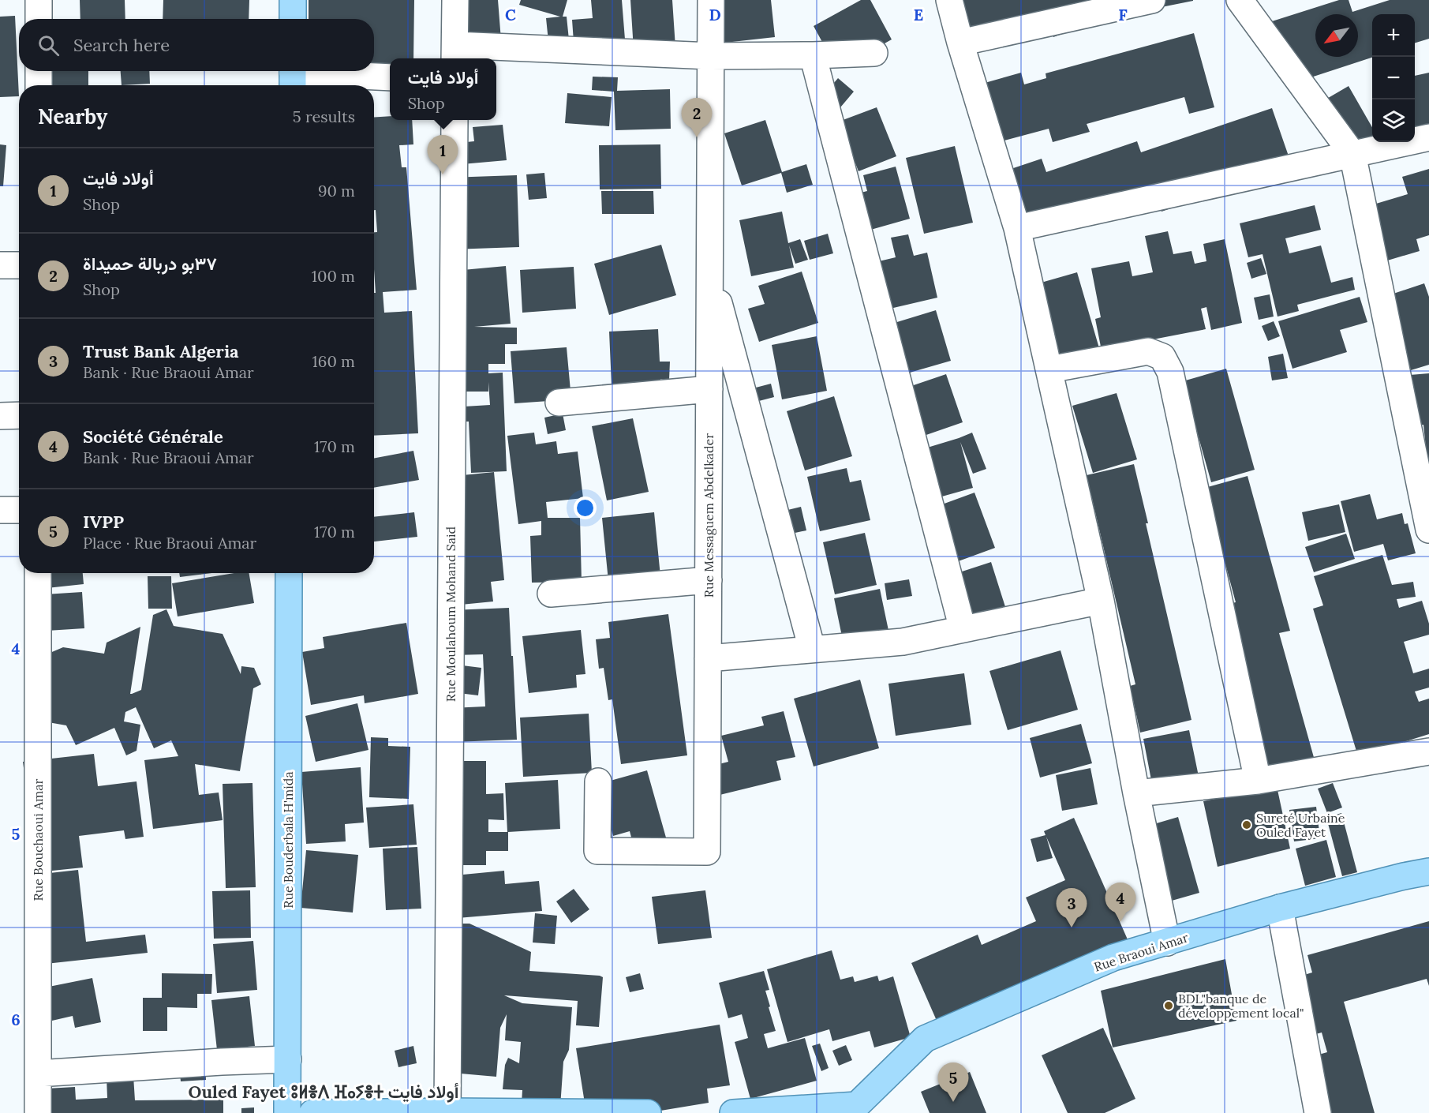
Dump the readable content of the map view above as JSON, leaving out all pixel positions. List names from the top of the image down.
{
  "streets": {
    "main road": ["Rue Bouderbala H'mida", "Rue Braoui Amar"],
    "street": ["Rue Messaguem Abdelkader", "Rue Moulahoum Mohand Said", "Rue Bouchaoui Amar"]
  },
  "districts": ["Ouled Fayet ⵓⵍⴻⴷ ⴼⴰⵢⴻⵜ أولاد فايت"],
  "places": ["Sureté Urbaine Ouled Fayet", "BDL\"banque de développement local\""],
  "north": "bottom left",
  "page": {
    "map_buttons": ["+", "−"],
    "search": "Search here",
    "popup": ["أولاد فايت", "Shop"],
    "heading": ["Nearby", "5 results"],
    "pins": [
      "2",
      "1",
      "4",
      "3",
      "5"
    ],
    "list": [
      {
        "mark": "1",
        "name": "أولاد فايت",
        "note": "Shop",
        "value": "90 m"
      },
      {
        "mark": "2",
        "name": "٣٧بو دربالة حميداة",
        "note": "Shop",
        "value": "100 m"
      },
      {
        "mark": "3",
        "name": "Trust Bank Algeria",
        "note": "Bank · Rue Braoui Amar",
        "value": "160 m"
      },
      {
        "mark": "4",
        "name": "Société Générale",
        "note": "Bank · Rue Braoui Amar",
        "value": "170 m"
      },
      {
        "mark": "5",
        "name": "IVPP",
        "note": "Place · Rue Braoui Amar",
        "value": "170 m"
      }
    ]
  },
  "grid": {
    "columns": [
      "C",
      "D",
      "E",
      "F"
    ],
    "rows": ["4", "5", "6"]
  }
}
